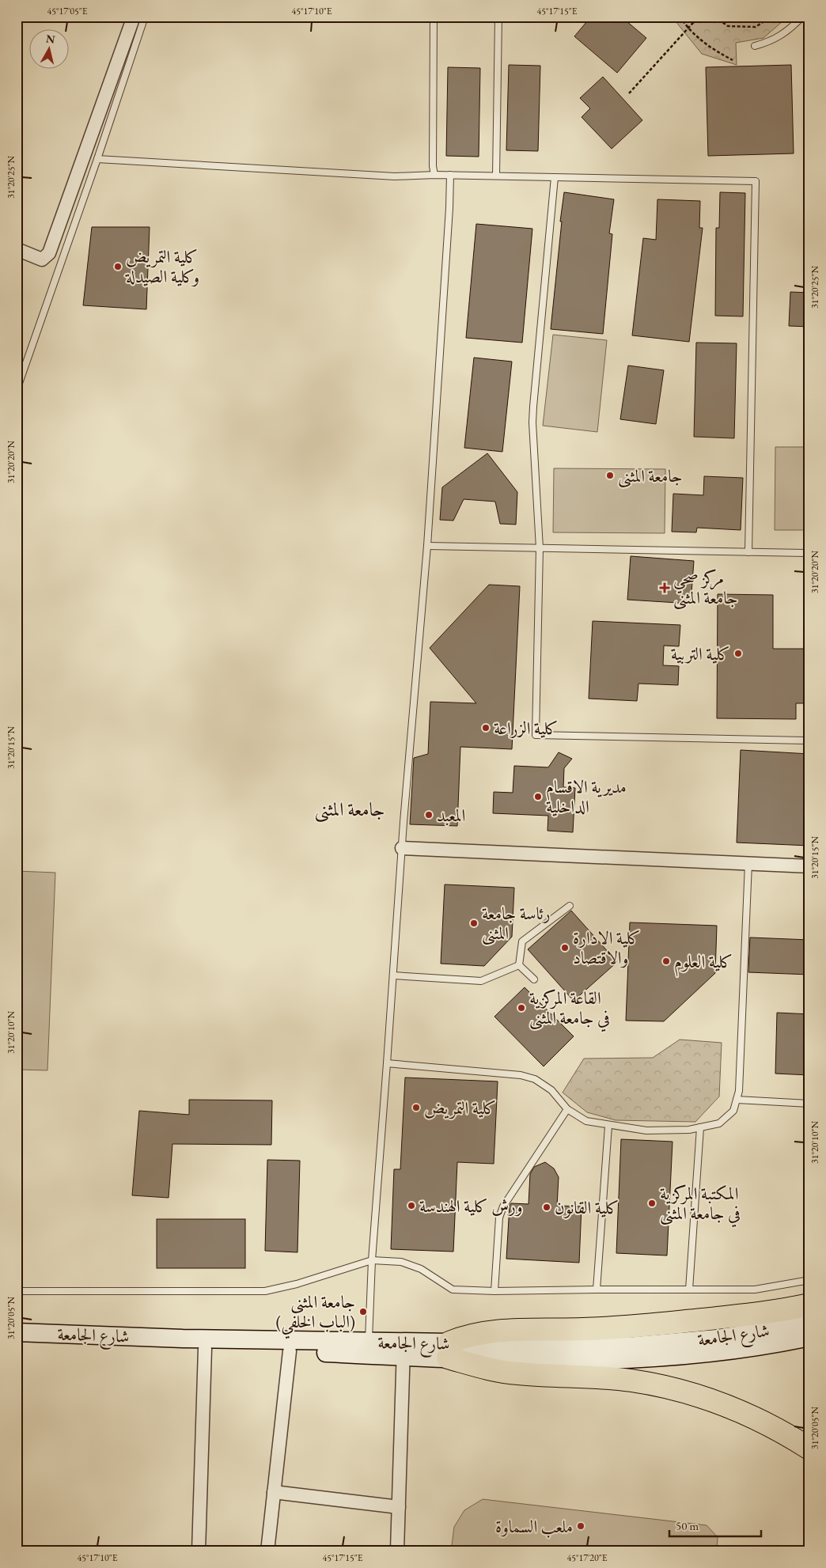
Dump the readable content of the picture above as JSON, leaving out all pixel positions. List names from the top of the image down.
{
  "streets": {
    "main road": ["شارع الجامعة"]
  },
  "districts": ["جامعة المثنى"],
  "places": {
    "other": [
      "كلية التمريض وكلية الصيدلة",
      "جامعة المثنى",
      "كلية التربية",
      "كلية الزراعة",
      "مديرية الاقسام الداخلية",
      "المعبد",
      "رئاسة جامعة المثنى",
      "كلية الادارة والاقتصاد",
      "كلية العلوم",
      "القاعة المركزية في جامعة المثنى",
      "كلية التمريض",
      "المكتبة المركزية في جامعة المثنى",
      "ورش كلية الهندسة",
      "كلية القانون",
      "جامعة المثنى (الباب الخلفي)",
      "ملعب السماوة"
    ],
    "health": ["مركز صحي جامعة المثنى"]
  },
  "scale_bar": "50 m",
  "north": "top",
  "coordinates": [
    "45°17'05\"E",
    "45°17'10\"E",
    "45°17'15\"E",
    "31°20'25\"N",
    "31°20'20\"N",
    "31°20'15\"N",
    "31°20'10\"N",
    "31°20'05\"N",
    "45°17'20\"E"
  ]
}
